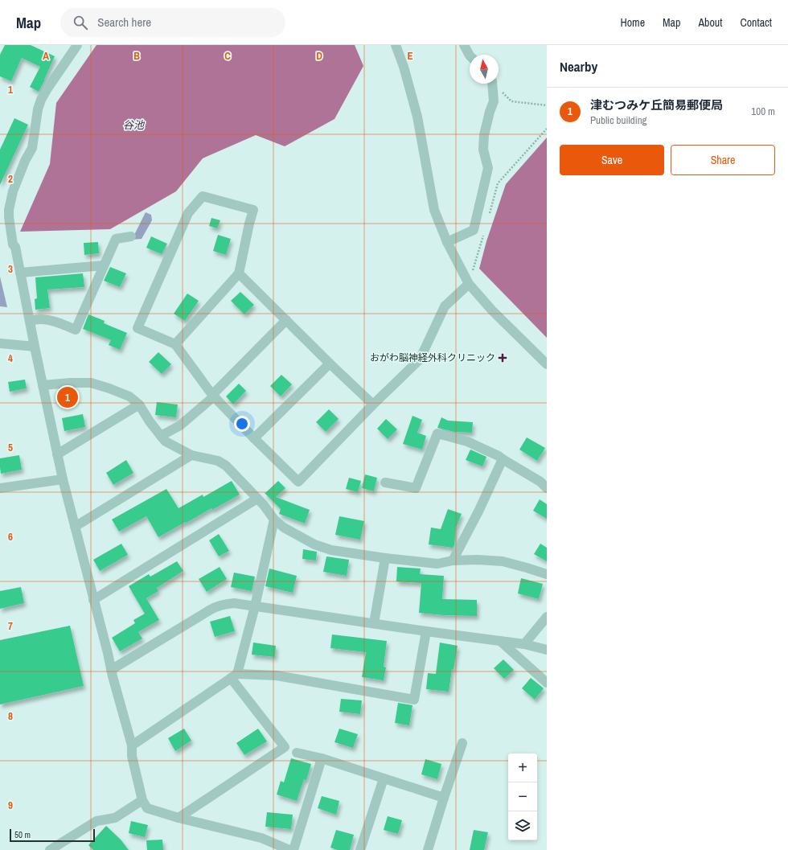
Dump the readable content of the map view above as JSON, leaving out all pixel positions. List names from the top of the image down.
{
  "water": ["谷池"],
  "places": {
    "health": ["おがわ脳神経外科クリニック"]
  },
  "scale_bar": "50 m",
  "north": "top",
  "page": {
    "header": "Map",
    "search": "Search here",
    "nav": [
      "Home",
      "Map",
      "About",
      "Contact"
    ],
    "heading": "Nearby",
    "list": [
      {
        "mark": "1",
        "name": "津むつみケ丘簡易郵便局",
        "note": "Public building",
        "value": "100 m"
      }
    ],
    "buttons": ["Save", "Share"],
    "pins": "1",
    "map_buttons": ["+", "−"],
    "scale": "50 m"
  },
  "grid": {
    "columns": [
      "A",
      "B",
      "C",
      "D",
      "E"
    ],
    "rows": [
      "1",
      "2",
      "3",
      "4",
      "5",
      "6",
      "7",
      "8",
      "9"
    ]
  }
}
